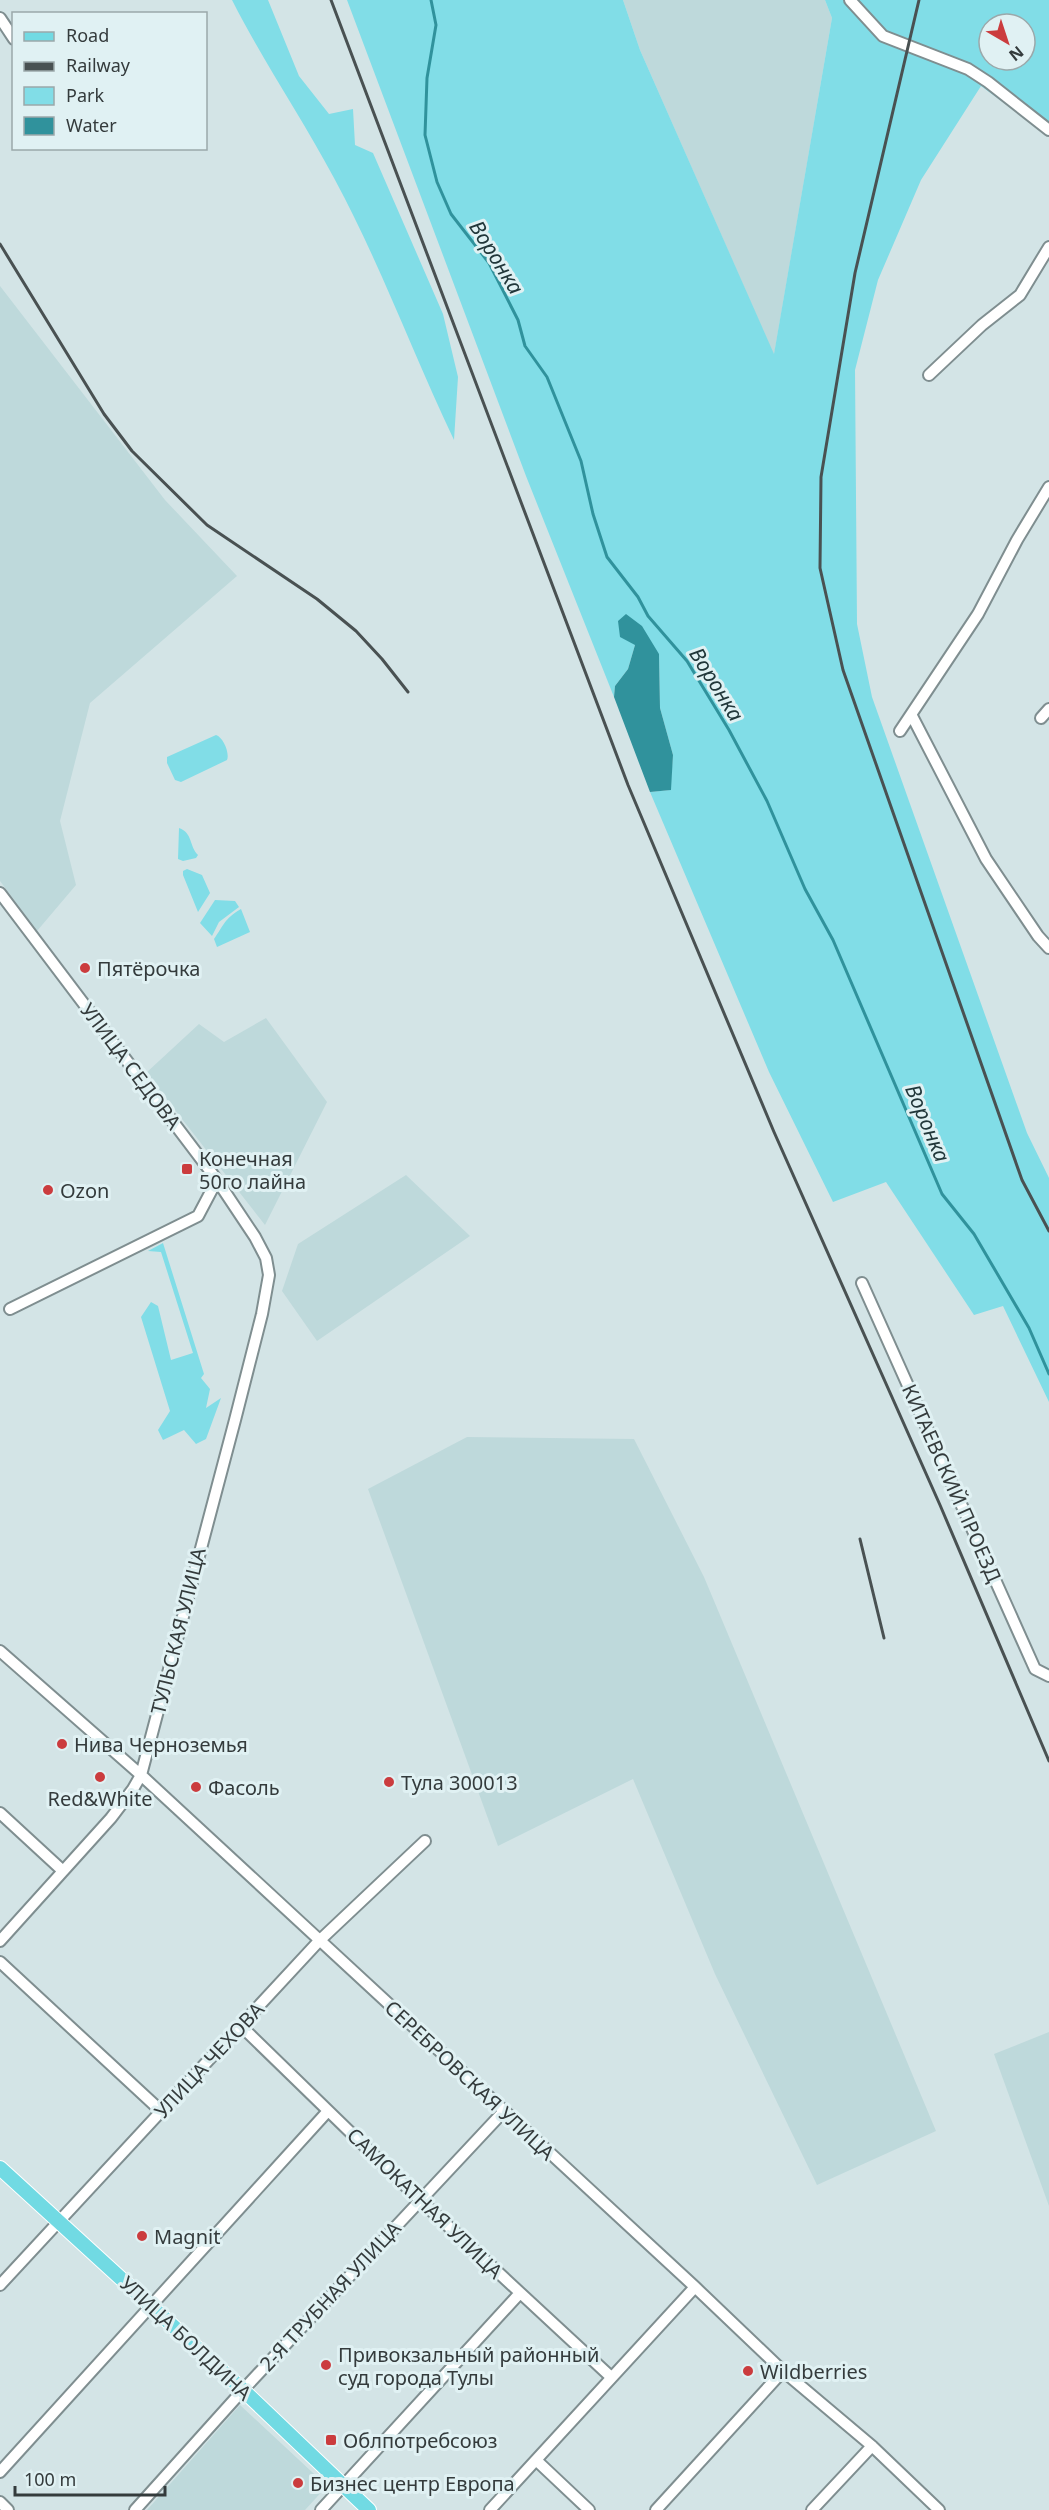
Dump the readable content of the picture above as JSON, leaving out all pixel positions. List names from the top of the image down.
{
  "streets": {
    "main road": ["УЛИЦА БОЛДИНА"],
    "street": [
      "УЛИЦА СЕДОВА",
      "КИТАЕВСКИЙ ПРОЕЗД",
      "ТУЛЬСКАЯ УЛИЦА",
      "УЛИЦА ЧЕХОВА",
      "СЕРЕБРОВСКАЯ УЛИЦА",
      "САМОКАТНАЯ УЛИЦА",
      "2-Я ТРУБНАЯ УЛИЦА"
    ]
  },
  "crossings": [
    ["УЛИЦА СЕДОВА", "ТУЛЬСКАЯ УЛИЦА"],
    ["ТУЛЬСКАЯ УЛИЦА", "СЕРЕБРОВСКАЯ УЛИЦА"],
    ["УЛИЦА ЧЕХОВА", "СЕРЕБРОВСКАЯ УЛИЦА"],
    ["УЛИЦА ЧЕХОВА", "САМОКАТНАЯ УЛИЦА"],
    ["УЛИЦА ЧЕХОВА", "УЛИЦА БОЛДИНА"],
    ["СЕРЕБРОВСКАЯ УЛИЦА", "2-Я ТРУБНАЯ УЛИЦА"],
    ["САМОКАТНАЯ УЛИЦА", "2-Я ТРУБНАЯ УЛИЦА"],
    ["2-Я ТРУБНАЯ УЛИЦА", "УЛИЦА БОЛДИНА"]
  ],
  "water": ["Воронка"],
  "places": {
    "other": [
      "Пятёрочка",
      "Ozon",
      "Нива Черноземья",
      "Red&White",
      "Тула 300013",
      "Фасоль",
      "Magnit",
      "Привокзальный районный суд города Тулы",
      "Wildberries",
      "Бизнес центр Европа"
    ],
    "transit": ["Конечная 50го лайна", "Облпотребсоюз"]
  },
  "legend": [
    "Road",
    "Railway",
    "Park",
    "Water"
  ],
  "scale_bar": "100 m",
  "north": "bottom right"
}
